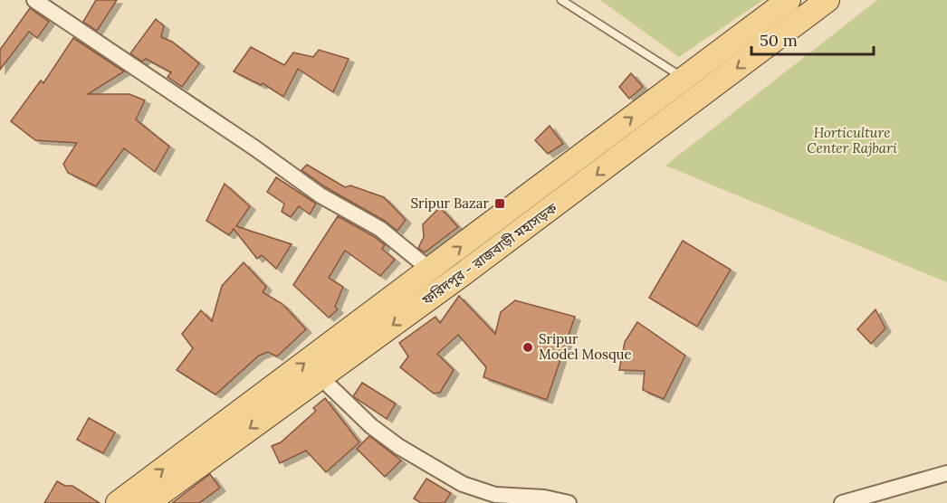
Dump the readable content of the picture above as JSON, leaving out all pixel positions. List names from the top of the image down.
{
  "streets": {
    "main road": ["ফরিদপুর - রাজবাড়ী মহাসড়ক"]
  },
  "parks": ["Horticulture Center Rajbari"],
  "places": {
    "transit": ["Sripur Bazar"],
    "other": ["Sripur Model Mosque"]
  },
  "scale_bar": "50 m"
}
